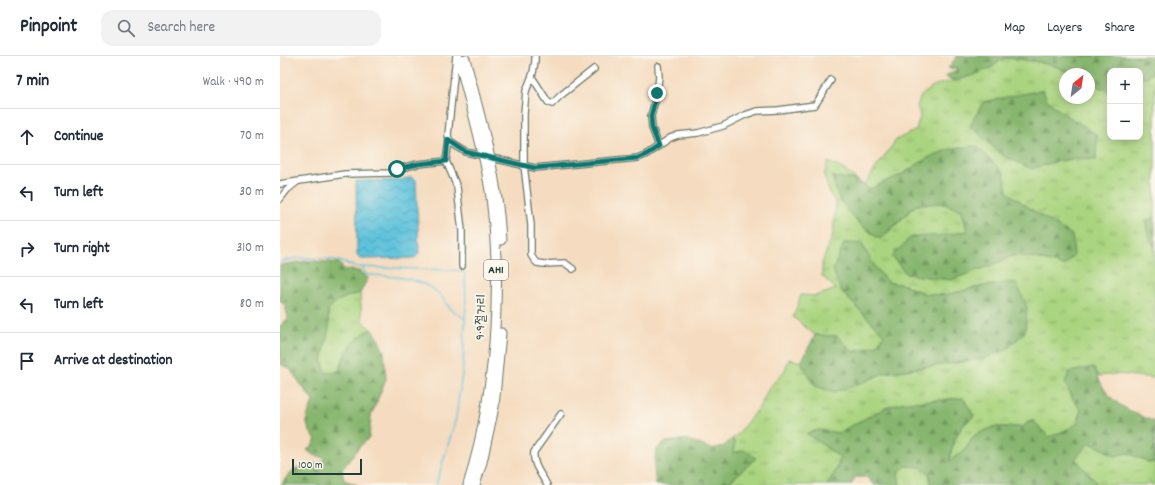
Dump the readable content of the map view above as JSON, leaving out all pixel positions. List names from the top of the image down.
{
  "streets": {
    "highway": ["AH1", "9·9절거리"]
  },
  "scale_bar": "100 m",
  "north": "top right",
  "page": {
    "header": "Pinpoint",
    "search": "Search here",
    "nav": ["Map", "Layers", "Share"],
    "heading": ["7 min", "Walk · 490 m"],
    "map_buttons": ["+", "−"],
    "list": [
      ["Continue", "70 m"],
      ["Turn left", "30 m"],
      ["Turn right", "310 m"],
      ["Turn left", "80 m"],
      "Arrive at destination"
    ],
    "scale": "100 m"
  }
}
